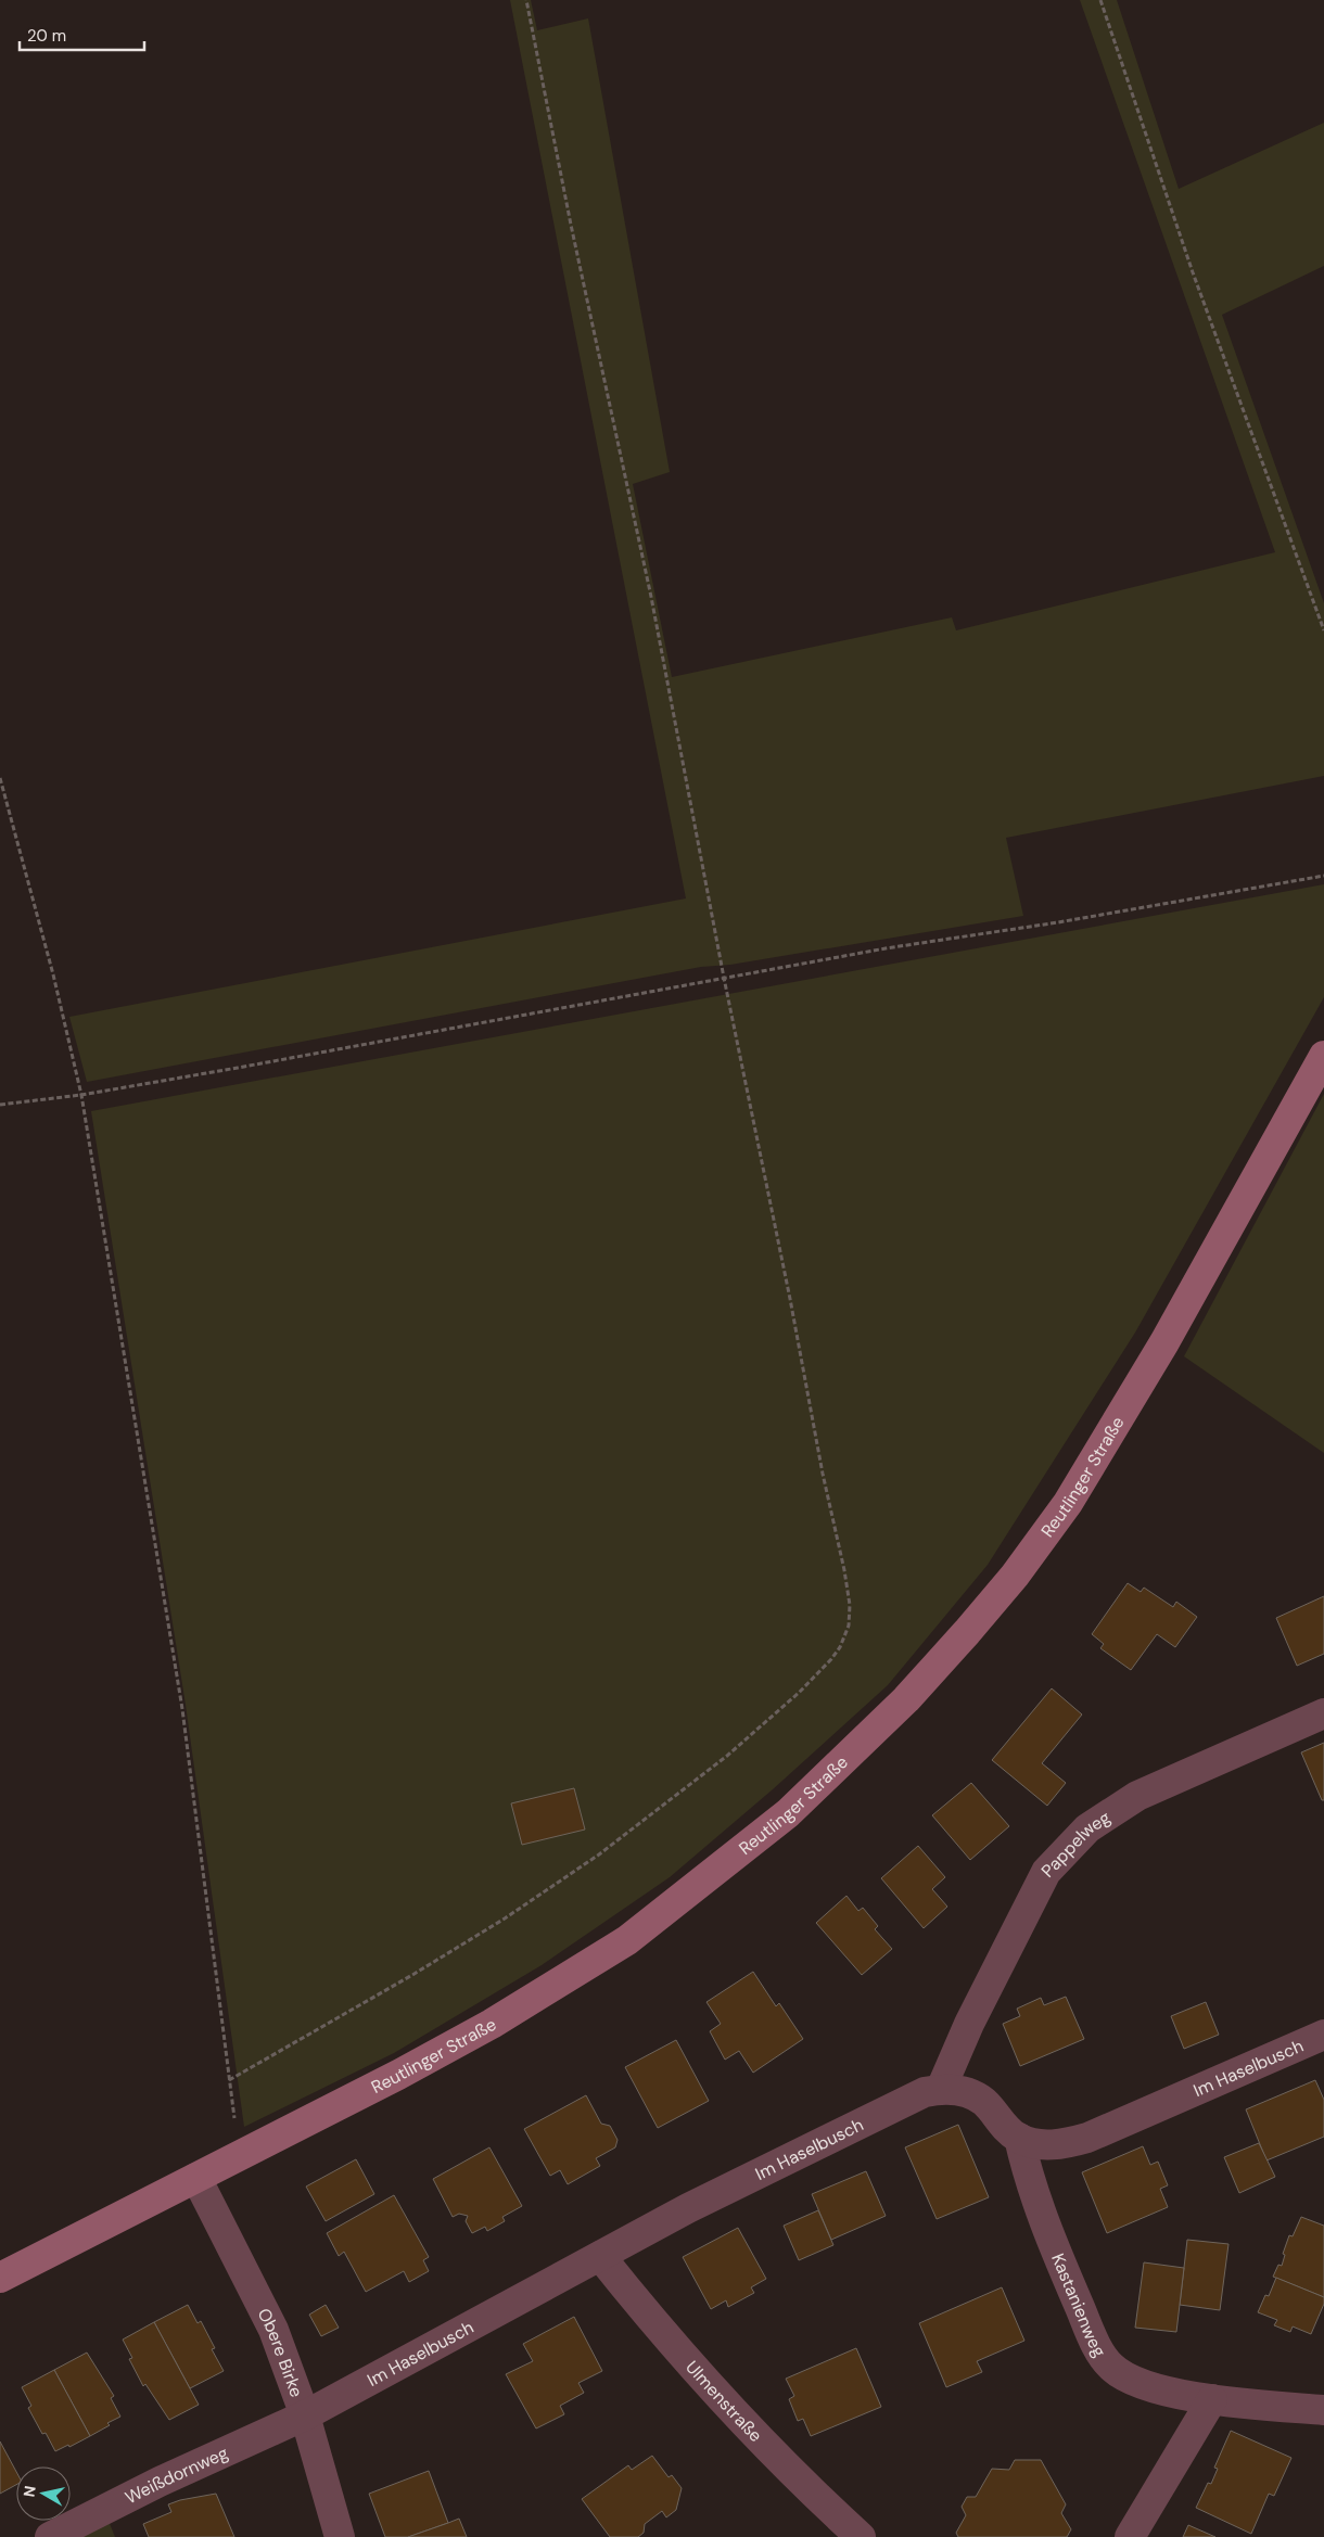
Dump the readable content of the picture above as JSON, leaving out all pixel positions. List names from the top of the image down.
{
  "streets": {
    "street": [
      "Reutlinger Straße",
      "Pappelweg",
      "Im Haselbusch",
      "Kastanienweg",
      "Obere Birke",
      "Ulmenstraße",
      "Weißdornweg"
    ]
  },
  "crossings": [
    ["Reutlinger Straße", "Obere Birke"],
    ["Pappelweg", "Im Haselbusch"],
    ["Im Haselbusch", "Kastanienweg"],
    ["Im Haselbusch", "Obere Birke"],
    ["Im Haselbusch", "Ulmenstraße"],
    ["Im Haselbusch", "Weißdornweg"],
    ["Obere Birke", "Weißdornweg"]
  ],
  "scale_bar": "20 m",
  "north": "left"
}
